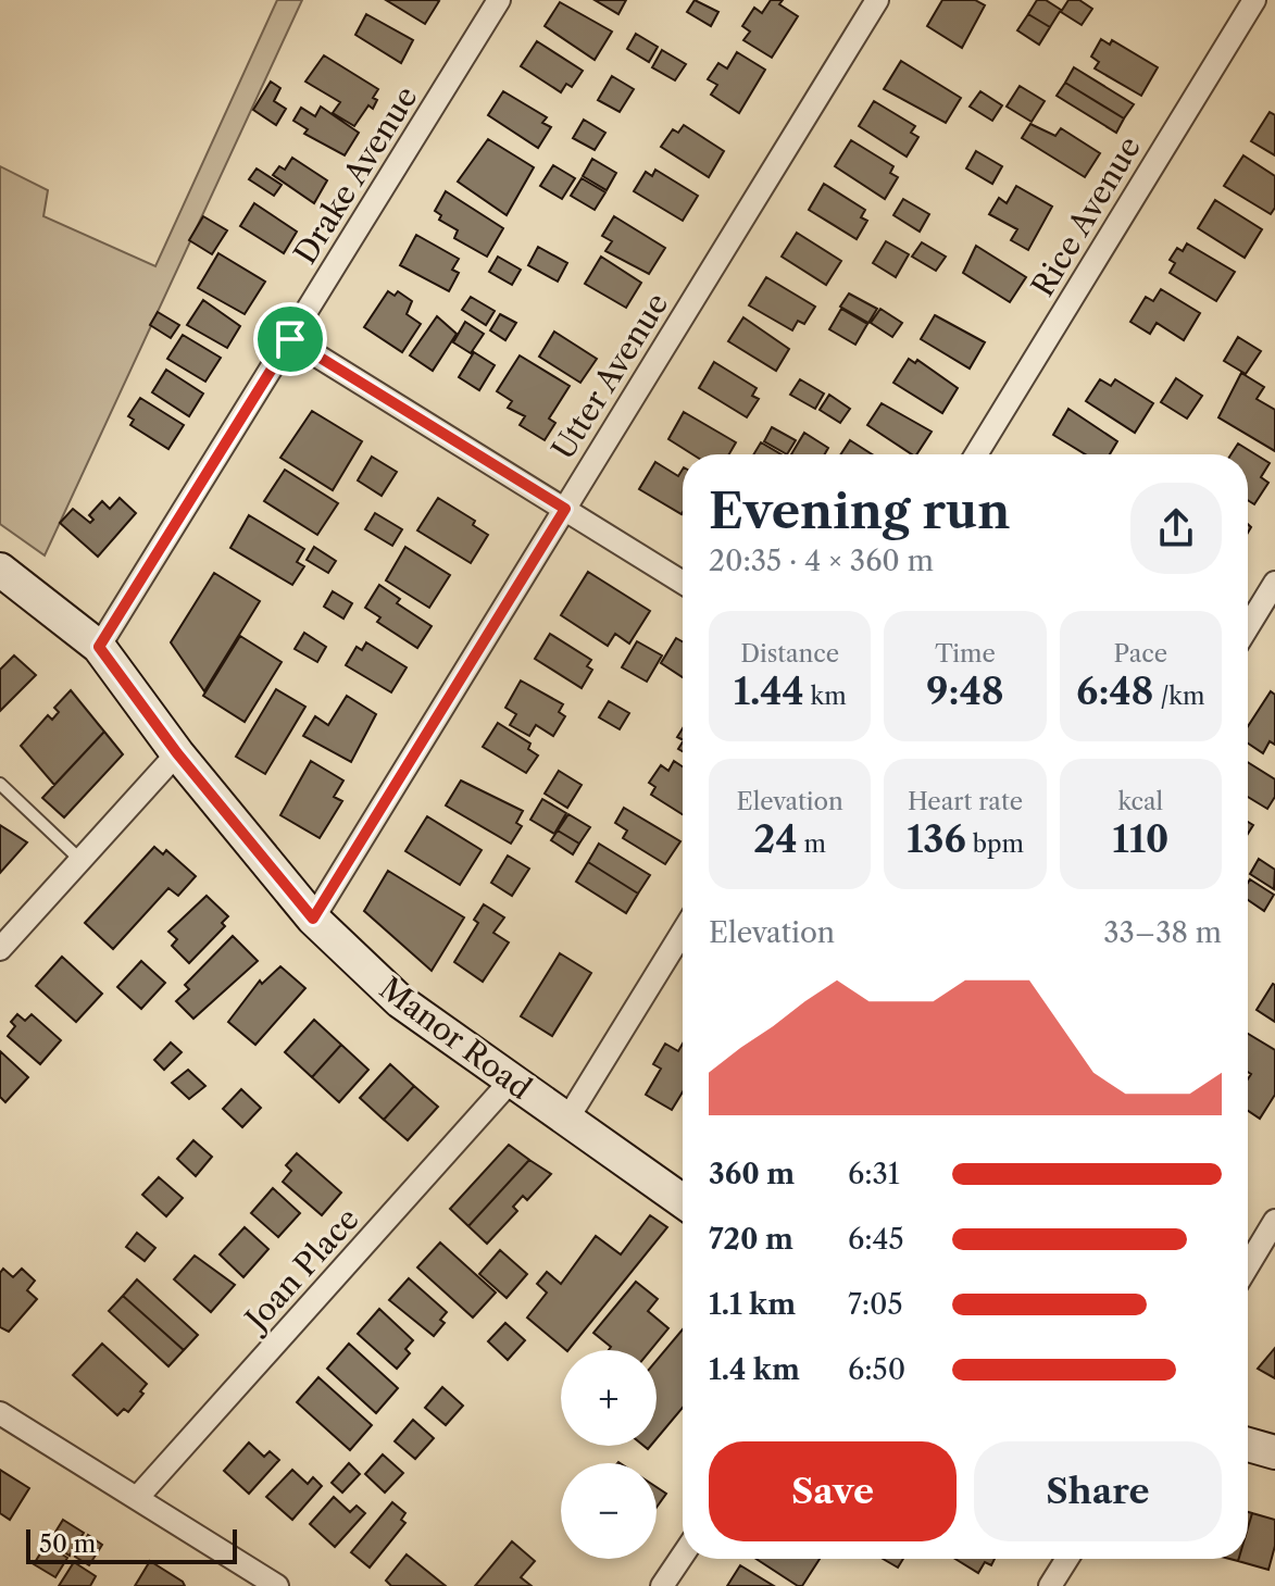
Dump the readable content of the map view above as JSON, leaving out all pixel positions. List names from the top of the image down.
{
  "streets": {
    "street": [
      "Drake Avenue",
      "Rice Avenue",
      "Utter Avenue",
      "Manor Road",
      "Joan Place"
    ]
  },
  "crossings": [
    ["Drake Avenue", "Manor Road"],
    ["Utter Avenue", "Manor Road"],
    ["Manor Road", "Joan Place"]
  ],
  "scale_bar": "50 m",
  "page": {
    "heading": ["Evening run", "20:35 · 4 × 360 m"],
    "stats": [
      ["Distance", "1.44 km"],
      ["Time", "9:48"],
      ["Pace", "6:48 /km"],
      ["Elevation", "24 m"],
      ["Heart rate", "136 bpm"],
      ["kcal", "110"]
    ],
    "chart": ["Elevation", "33–38 m"],
    "list": [
      {
        "name": "360 m",
        "note": "6:31"
      },
      {
        "name": "720 m",
        "note": "6:45"
      },
      {
        "name": "1.1 km",
        "note": "7:05"
      },
      {
        "name": "1.4 km",
        "note": "6:50"
      }
    ],
    "map_buttons": ["+", "−"],
    "buttons": ["Save", "Share"],
    "scale": "50 m"
  }
}
